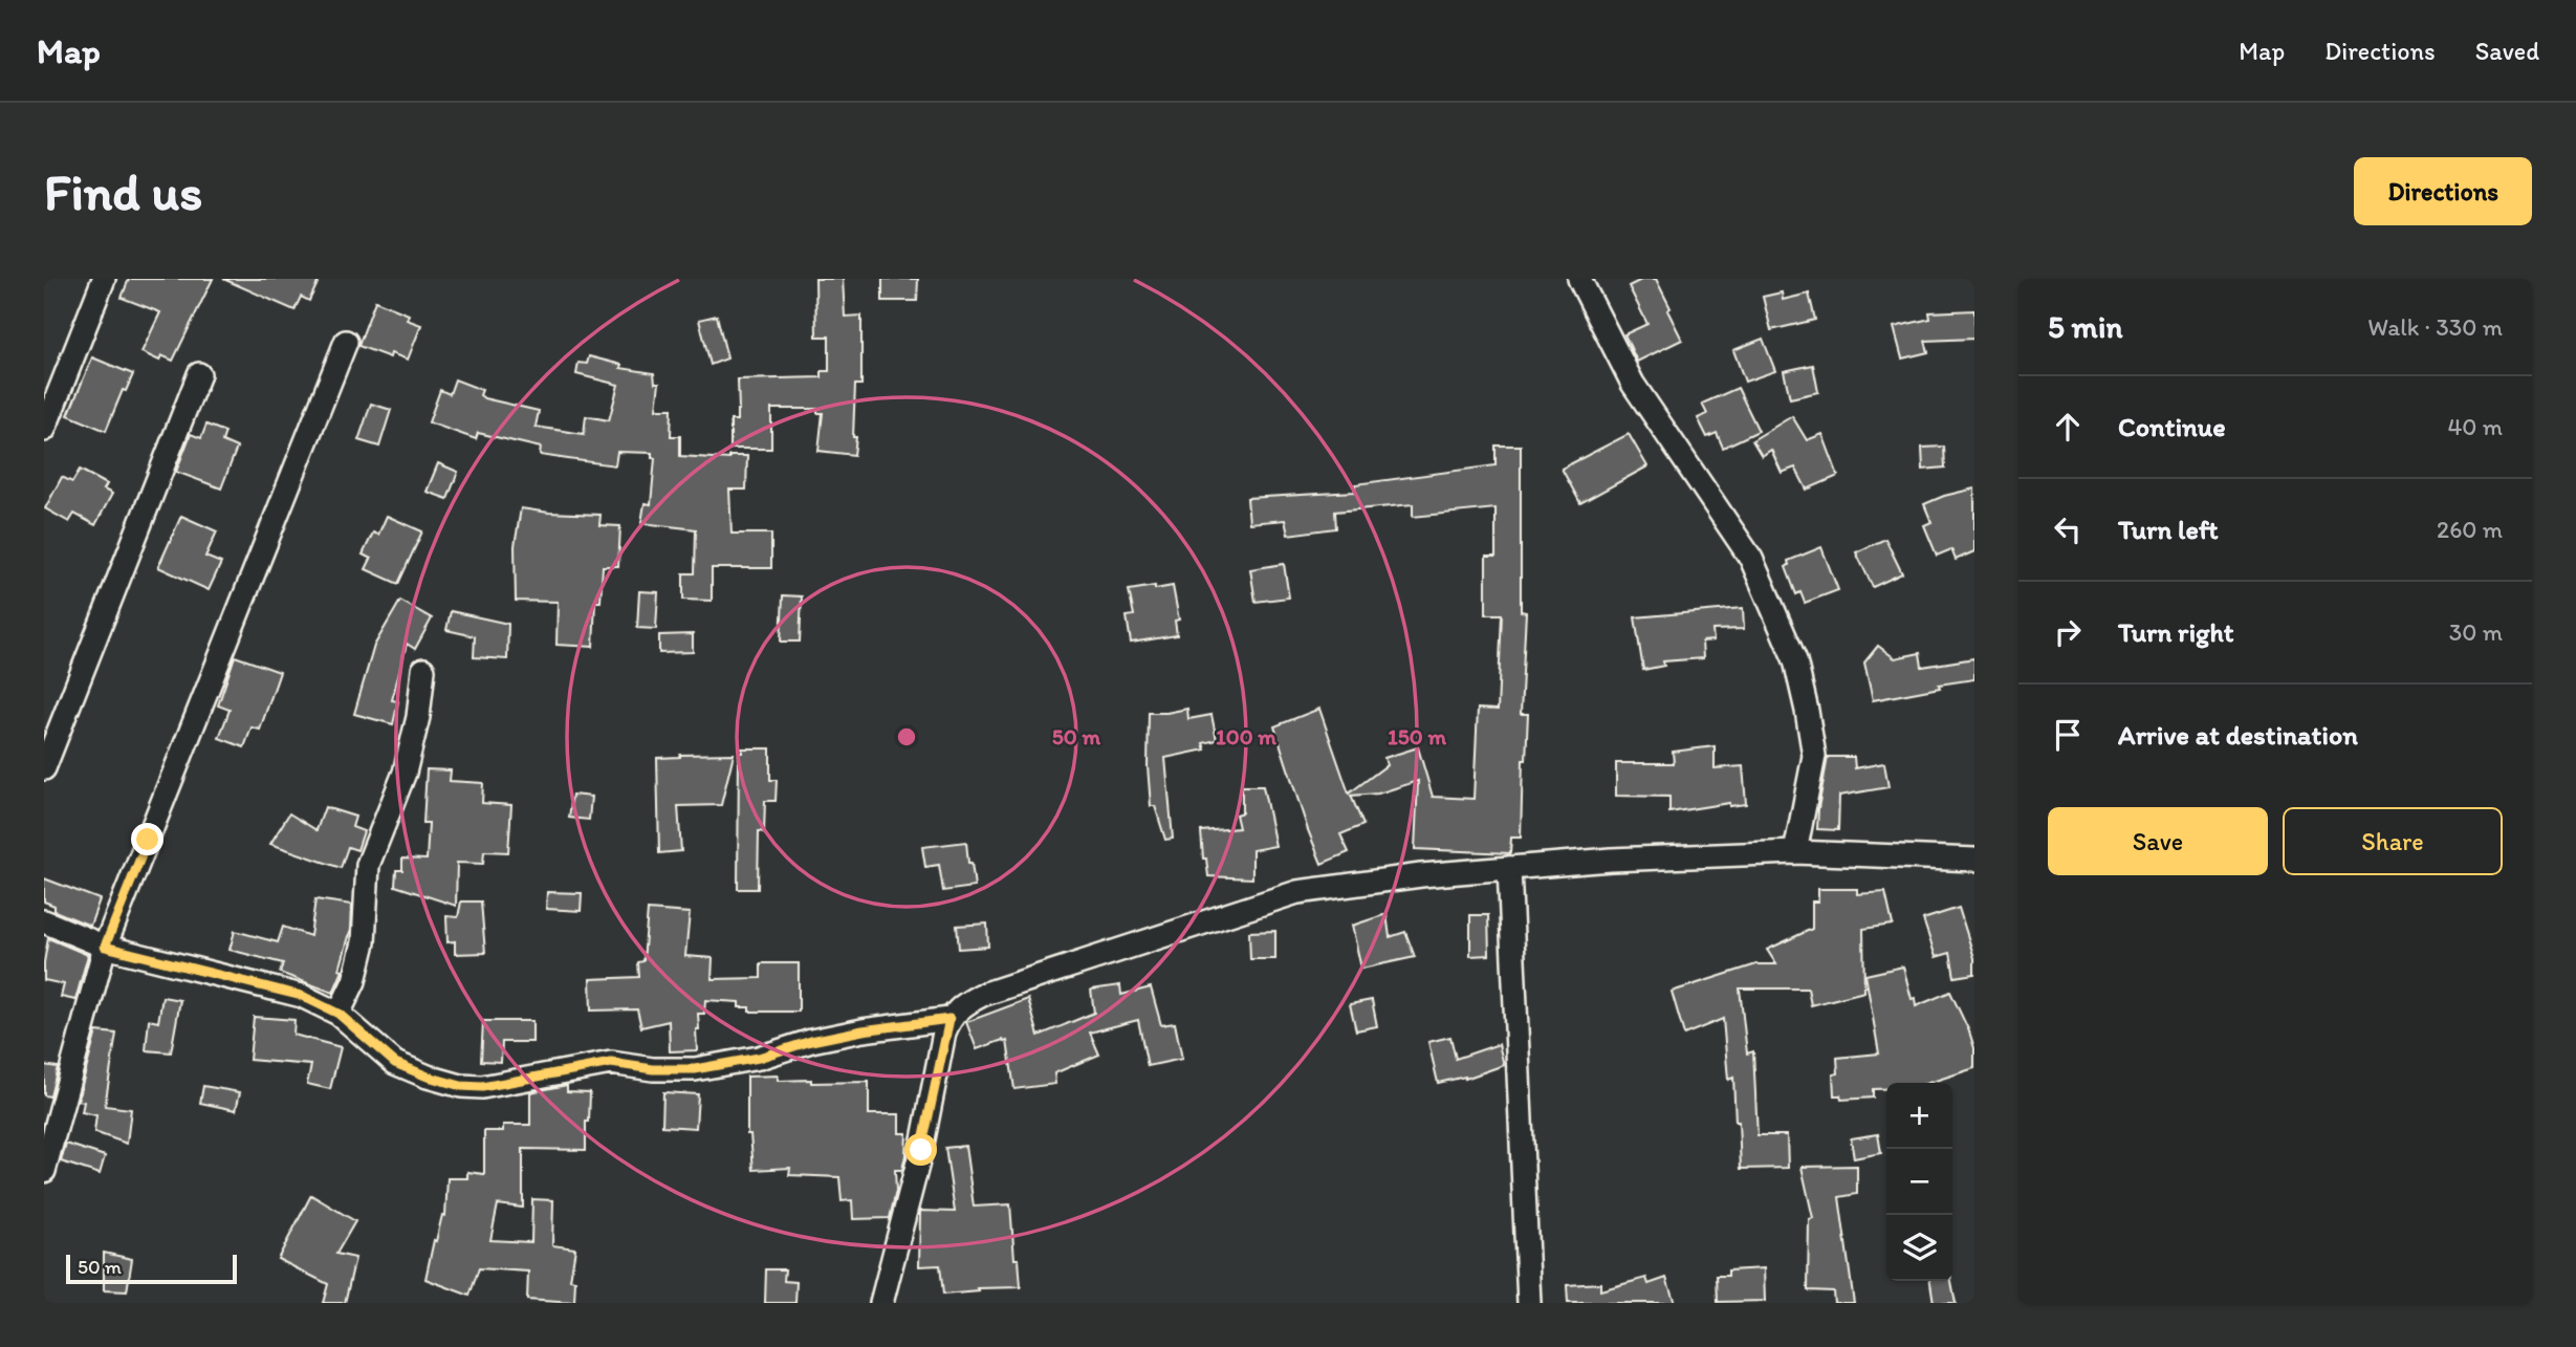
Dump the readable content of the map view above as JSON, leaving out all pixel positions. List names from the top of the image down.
{
  "scale_bar": "50 m",
  "page": {
    "header": "Map",
    "nav": ["Map", "Directions", "Saved"],
    "buttons": [
      "Directions",
      ["Save", "Share"]
    ],
    "title": "Find us",
    "heading": ["5 min", "Walk · 330 m"],
    "list": [
      ["Continue", "40 m"],
      ["Turn left", "260 m"],
      ["Turn right", "30 m"],
      "Arrive at destination"
    ],
    "map_buttons": ["+", "−"],
    "scale": "50 m"
  },
  "rings": ["50 m", "100 m", "150 m"]
}
